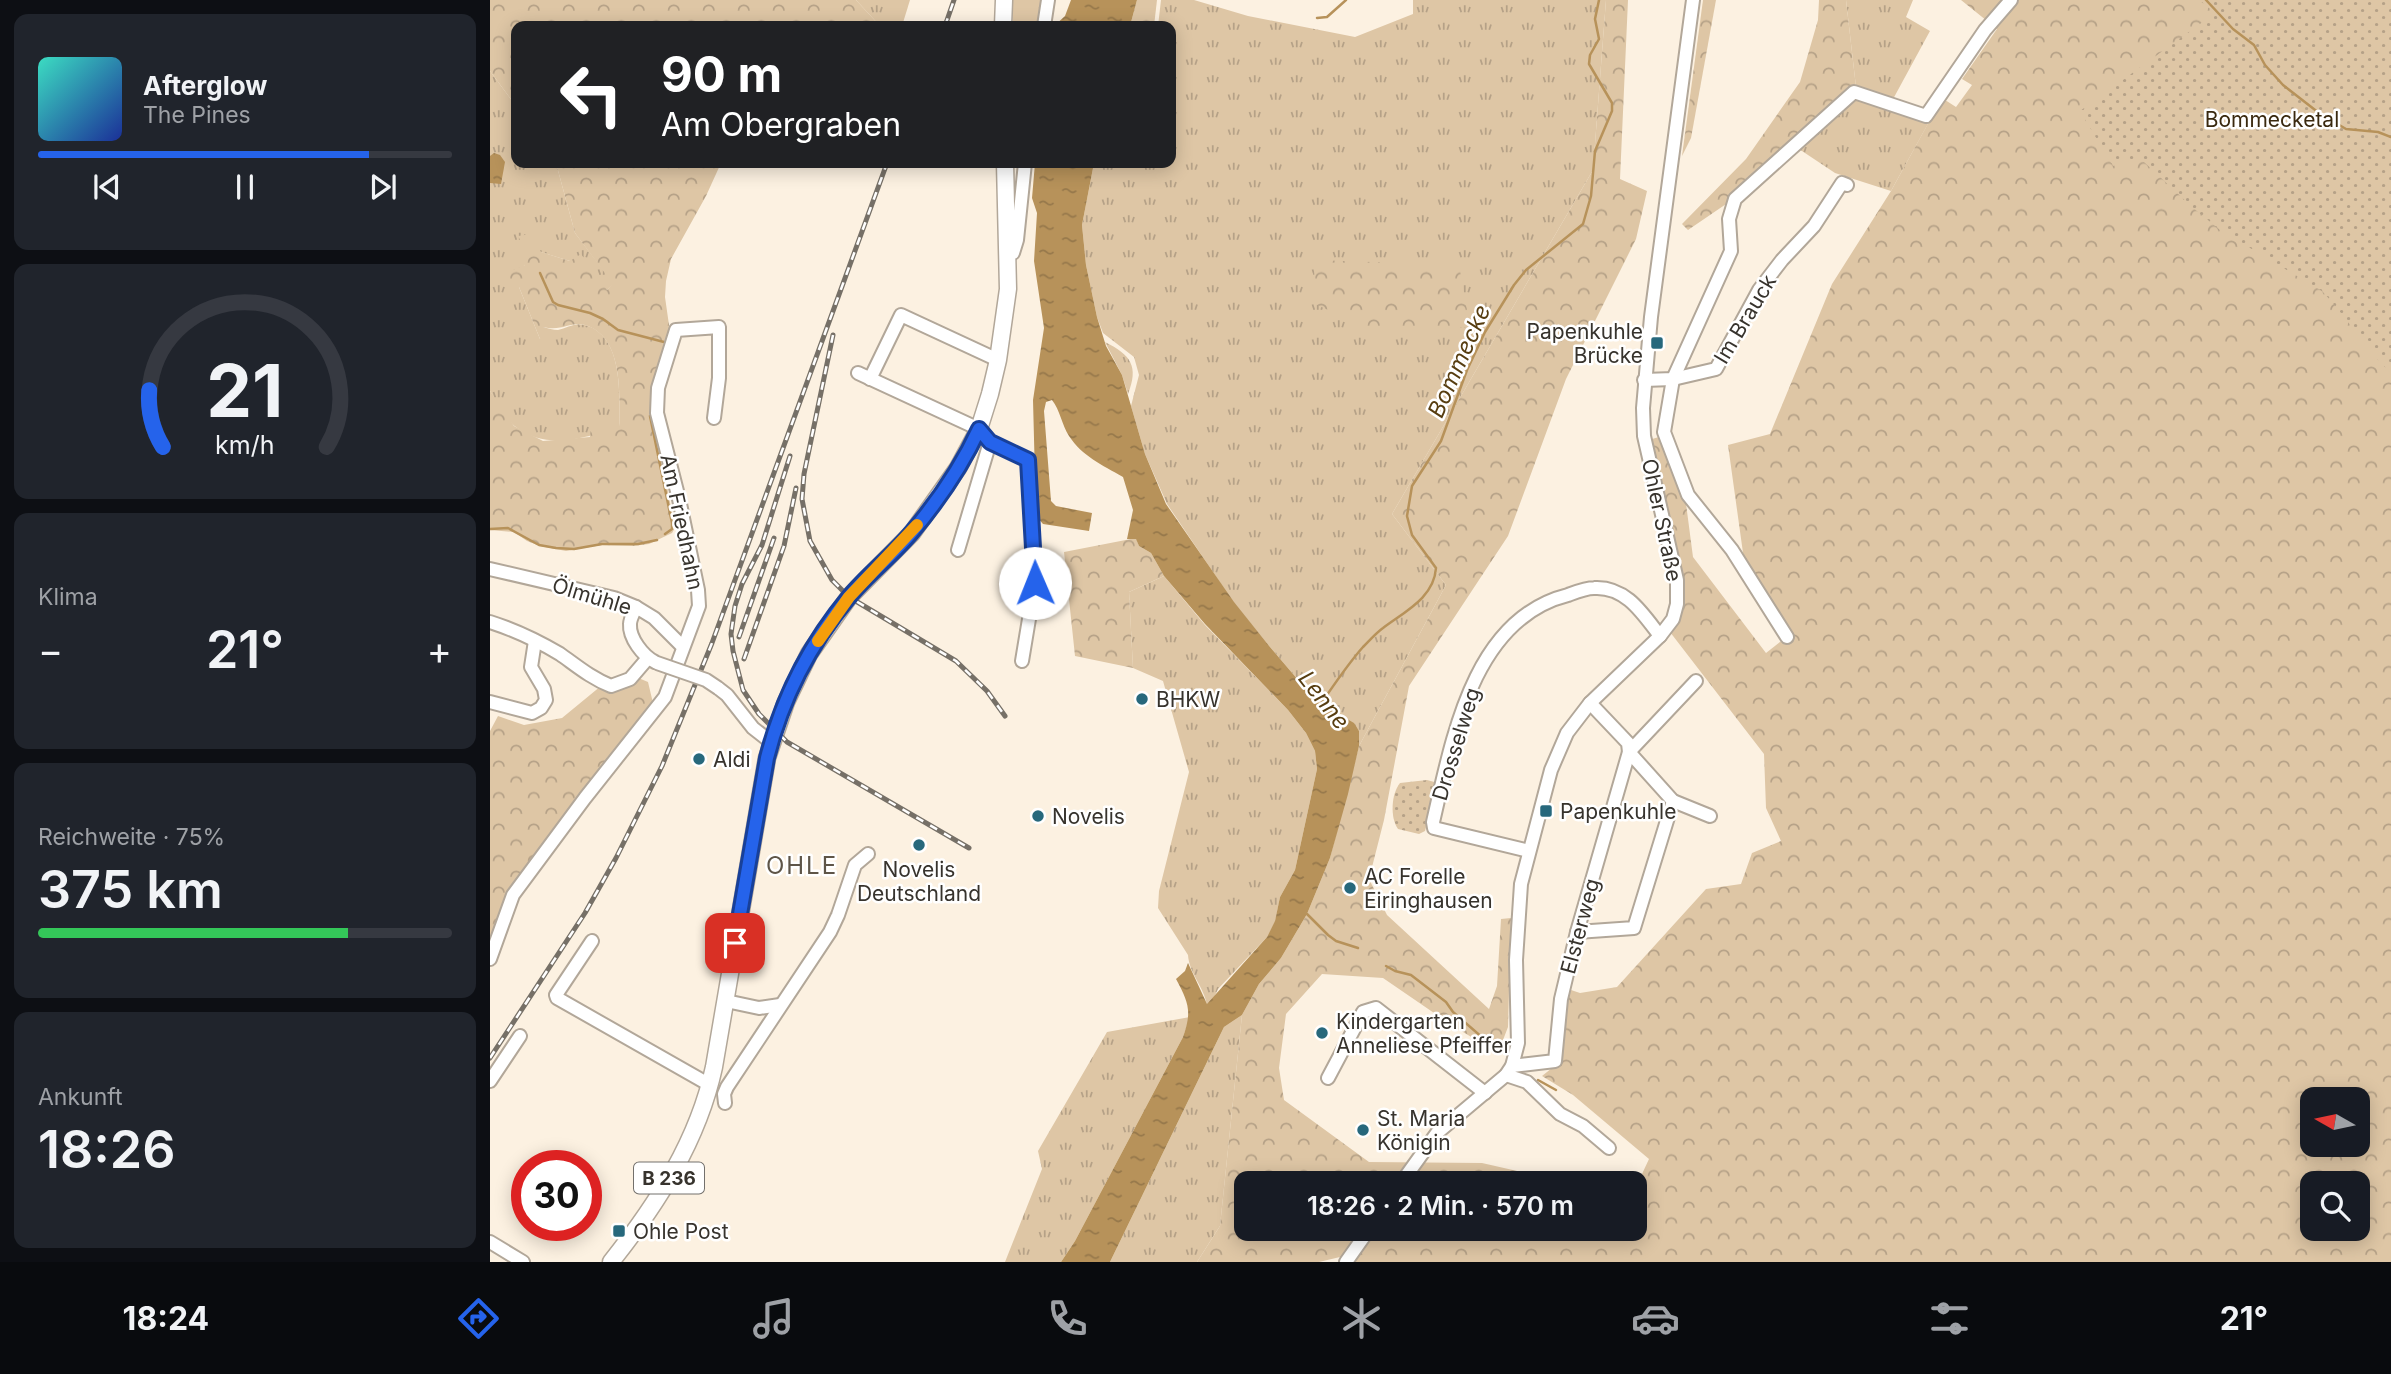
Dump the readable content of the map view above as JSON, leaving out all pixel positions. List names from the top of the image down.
{
  "streets": {
    "main road": ["B 236"],
    "street": [
      "Im Brauck",
      "Ohler Straße",
      "Am Friedhahn",
      "Ölmühle",
      "Drosselweg",
      "Elsterweg"
    ]
  },
  "crossings": [
    ["Im Brauck", "Ohler Straße"],
    ["Ohler Straße", "Drosselweg"],
    ["Ohler Straße", "Elsterweg"],
    ["Am Friedhahn", "Ölmühle"]
  ],
  "districts": ["OHLE"],
  "water": ["Bommecke", "Lenne"],
  "parks": ["Bommecketal"],
  "places": {
    "transit": ["Papenkuhle Brücke", "Papenkuhle", "Ohle Post"],
    "other": [
      "BHKW",
      "Aldi",
      "Novelis",
      "Novelis Deutschland",
      "AC Forelle Eiringhausen",
      "Kindergarten Anneliese Pfeiffer",
      "St. Maria Königin"
    ]
  },
  "north": "left",
  "page": {
    "turn": ["90 m", "Am Obergraben"],
    "song": ["Afterglow", "The Pines"],
    "tile": [
      "Klima",
      ["Reichweite · 75%", "375 km"],
      ["Ankunft", "18:26"]
    ],
    "heat": ["−", "21°", "+"],
    "limit": "30",
    "trip": "18:26 · 2 Min. · 570 m",
    "tabs": ["18:24", "21°"],
    "gauge": ["21", "km/h"]
  }
}
